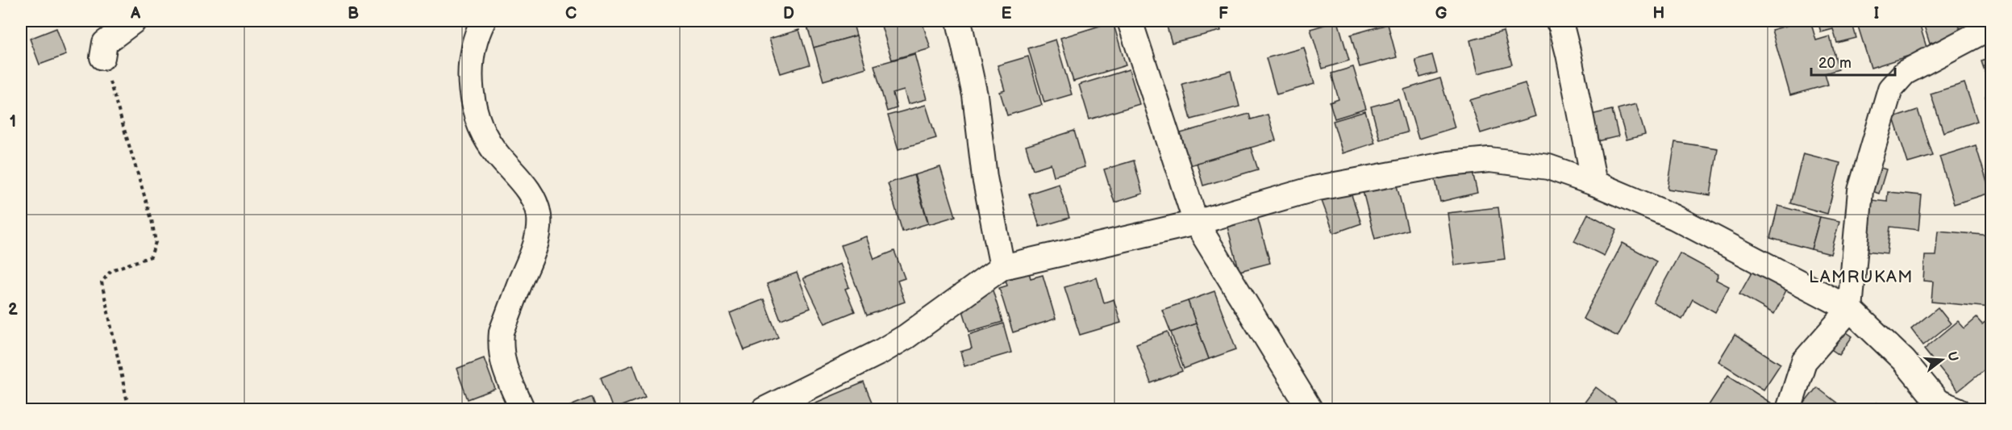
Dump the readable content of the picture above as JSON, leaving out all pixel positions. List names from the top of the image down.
{
  "districts": ["LAMRUKAM"],
  "scale_bar": "20 m",
  "north": "right",
  "grid": {
    "columns": [
      "A",
      "B",
      "C",
      "D",
      "E",
      "F",
      "G",
      "H",
      "I"
    ],
    "rows": ["1", "2"]
  }
}
